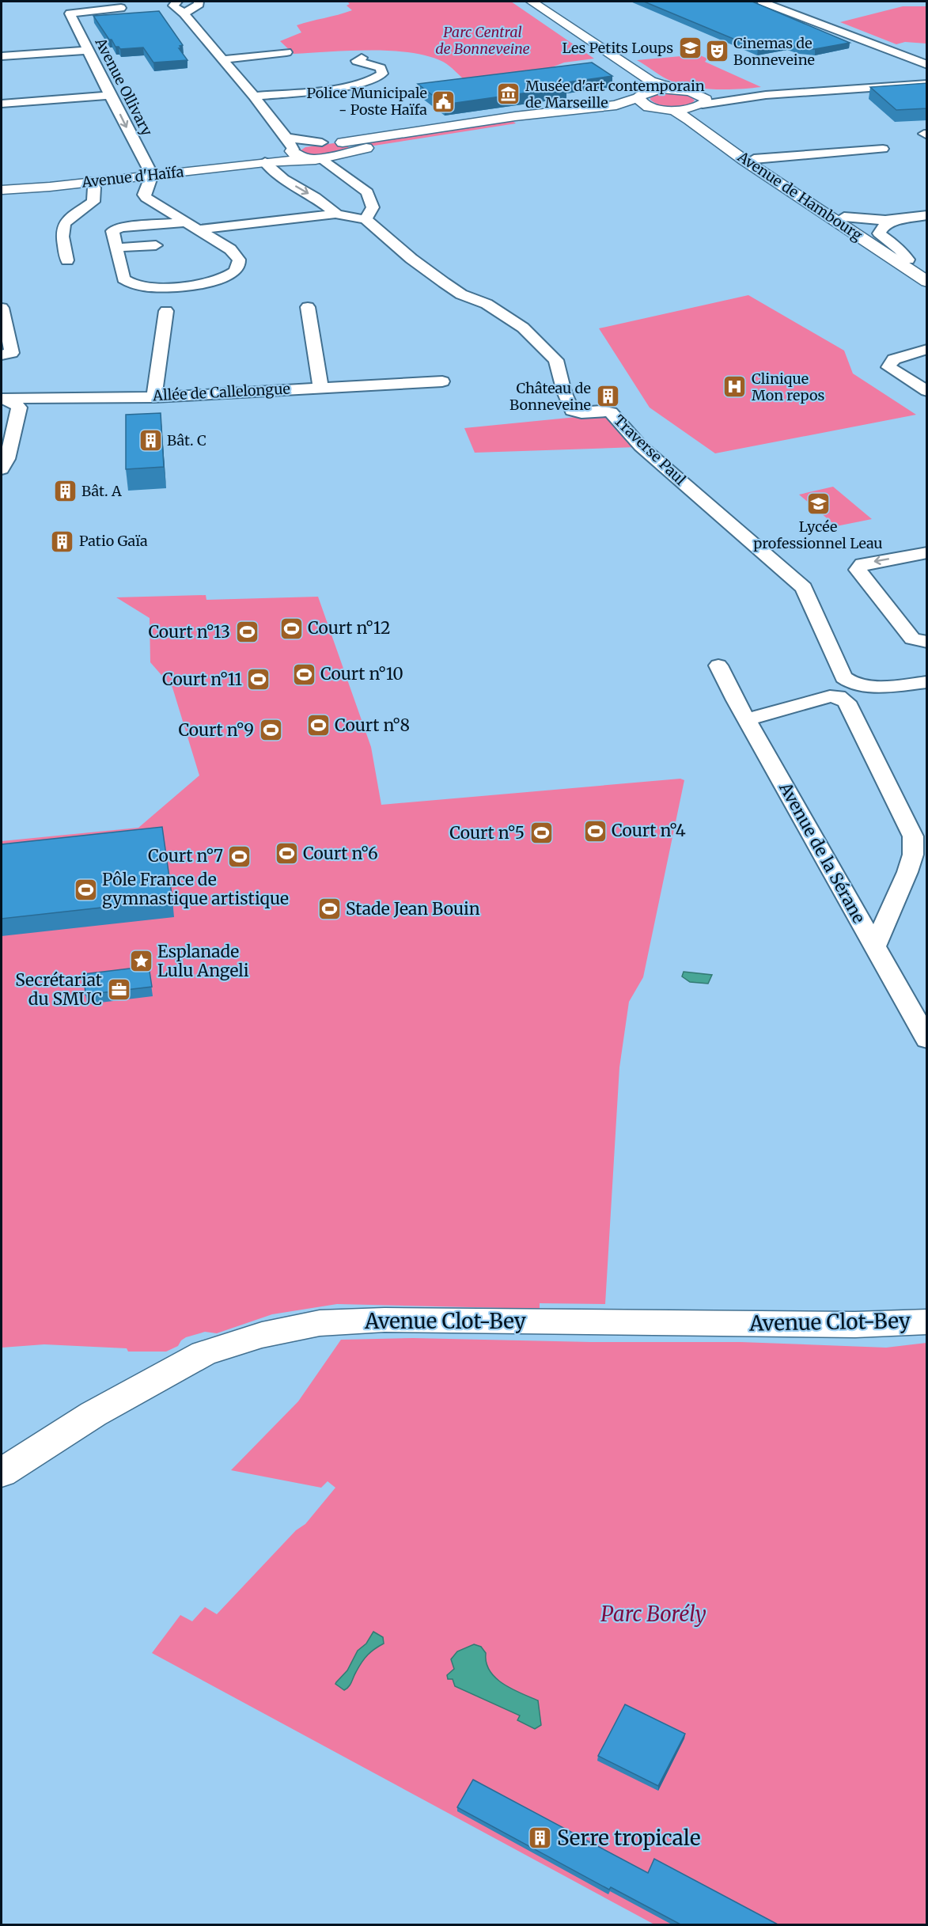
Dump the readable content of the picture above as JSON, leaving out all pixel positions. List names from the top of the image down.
{
  "streets": {
    "street": [
      "Avenue Ollivary",
      "Avenue d'Haïfa",
      "Avenue de Hambourg",
      "Allée de Callelongue",
      "Traverse Paul",
      "Avenue de la Sérane",
      "Avenue Clot-Bey"
    ]
  },
  "crossings": [
    ["Avenue Ollivary", "Avenue d'Haïfa"]
  ],
  "parks": ["Parc Central de Bonneveine", "Parc Borély"],
  "places": {
    "school or university": ["Les Petits Loups", "Lycée professionnel Leau"],
    "theatre": ["Cinemas de Bonneveine"],
    "museum": ["Musée d'art contemporain de Marseille"],
    "public building": ["Police Municipale - Poste Haïfa"],
    "hospital": ["Clinique Mon repos"],
    "building": [
      "Château de Bonneveine",
      "Bât. C",
      "Bât. A",
      "Patio Gaïa",
      "Serre tropicale"
    ],
    "sports": [
      "Court n°12",
      "Court n°13",
      "Court n°10",
      "Court n°11",
      "Court n°8",
      "Court n°9",
      "Court n°4",
      "Court n°5",
      "Court n°6",
      "Court n°7",
      "Pôle France de gymnastique artistique",
      "Stade Jean Bouin"
    ],
    "place": ["Esplanade Lulu Angeli"],
    "office": ["Secrétariat du SMUC"]
  }
}
